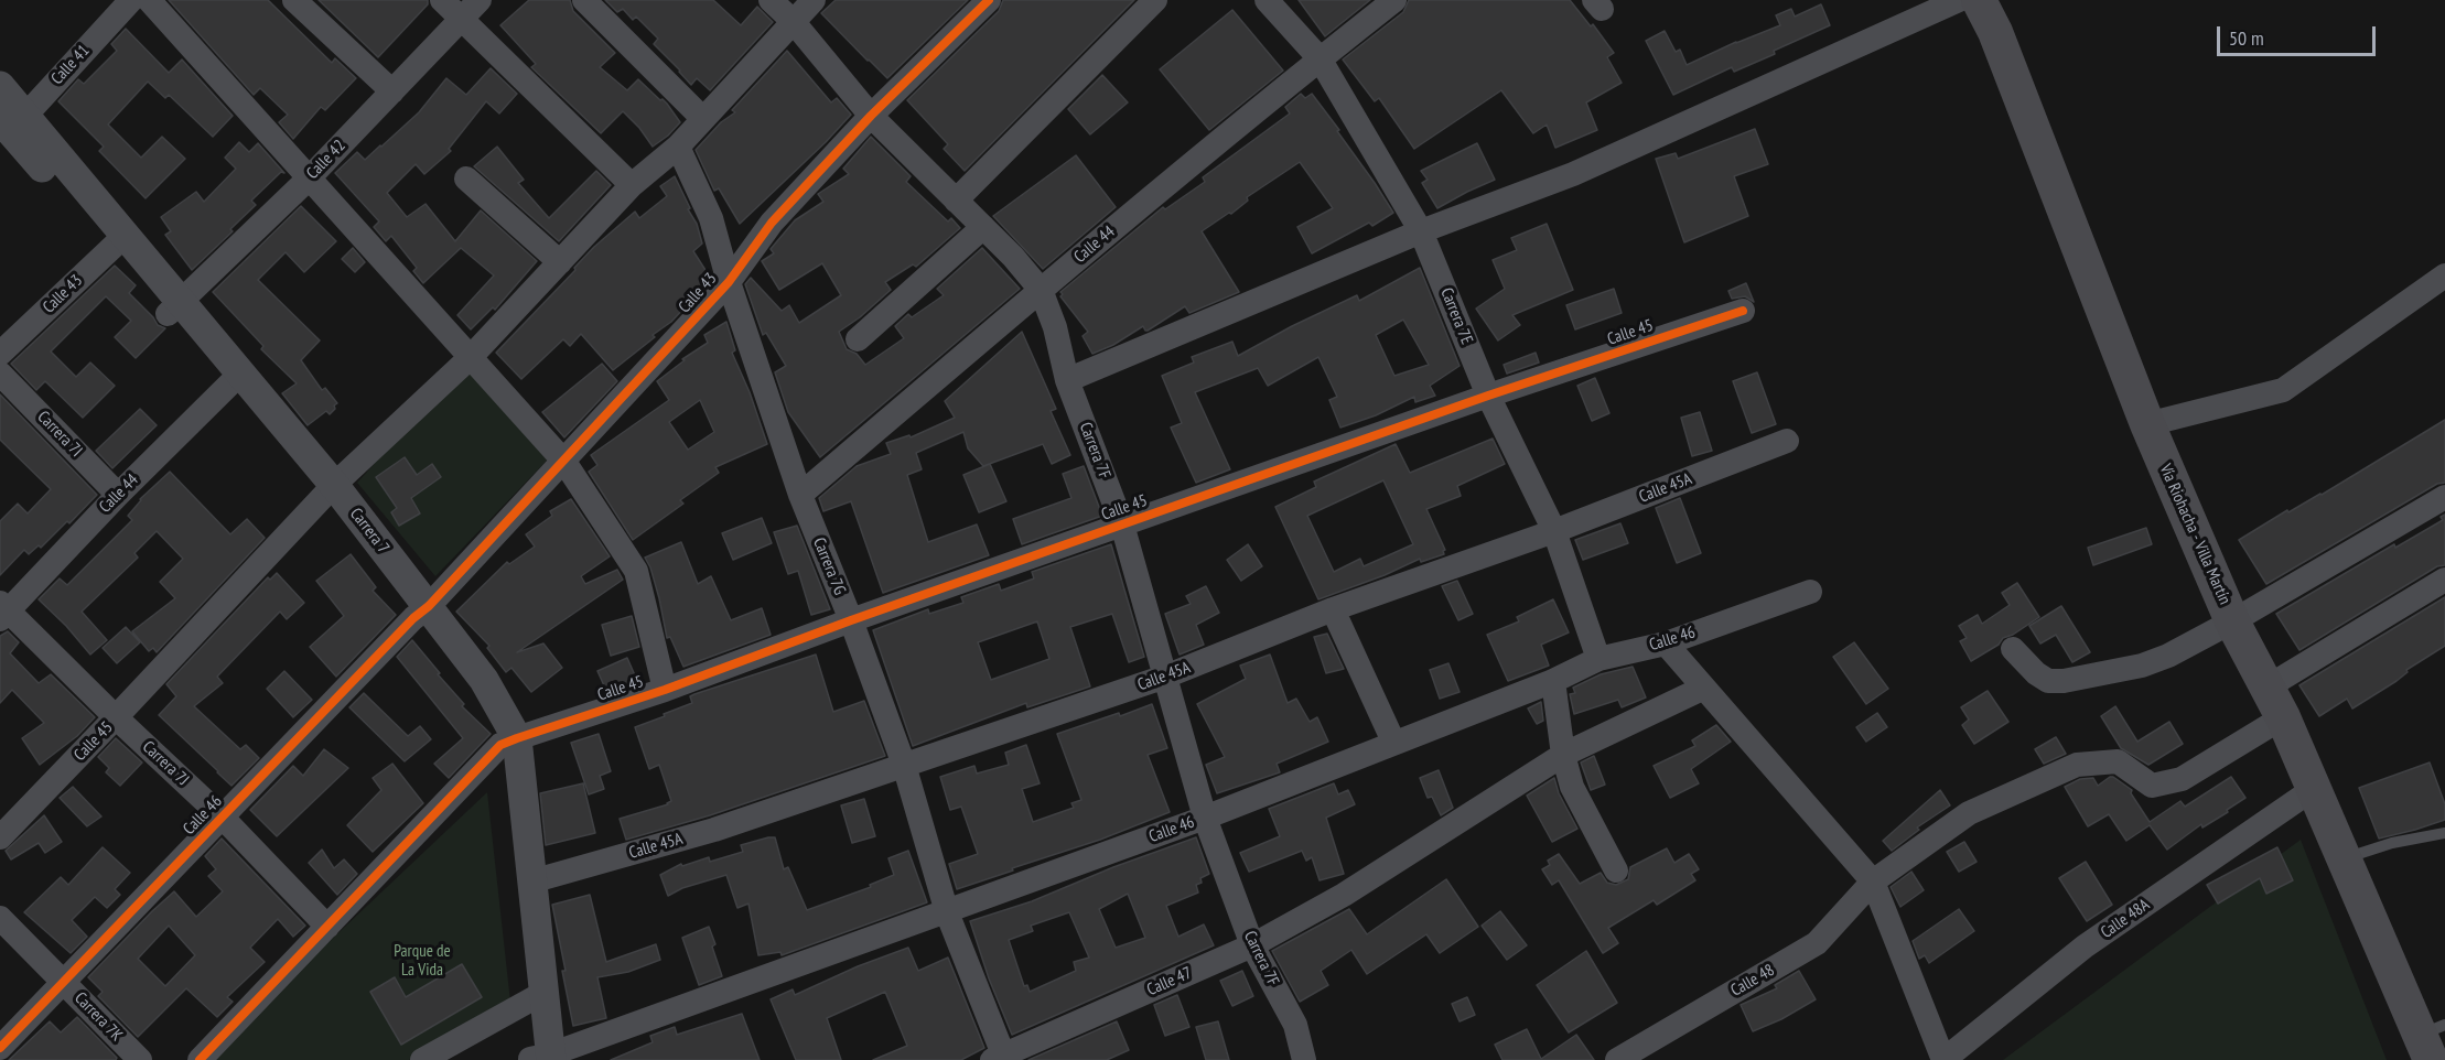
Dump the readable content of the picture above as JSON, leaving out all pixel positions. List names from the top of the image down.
{
  "streets": {
    "main road": ["Vía Riohacha - Villa Martín"],
    "street": [
      "Calle 41",
      "Calle 42",
      "Calle 44",
      "Calle 43",
      "Carrera 7E",
      "Calle 45",
      "Carrera 7I",
      "Carrera 7F",
      "Calle 45A",
      "Carrera 7",
      "Carrera 7G",
      "Calle 46",
      "Carrera 7J",
      "Calle 48A",
      "Calle 48",
      "Calle 47",
      "Carrera 7K"
    ]
  },
  "crossings": [
    ["Calle 41", "Carrera 7"],
    ["Calle 42", "Carrera 7"],
    ["Calle 44", "Carrera 7E"],
    ["Calle 44", "Carrera 7I"],
    ["Calle 44", "Carrera 7F"],
    ["Calle 44", "Carrera 7"],
    ["Calle 44", "Carrera 7G"],
    ["Calle 44", "Carrera 7J"],
    ["Calle 43", "Carrera 7F"],
    ["Calle 43", "Carrera 7"],
    ["Calle 43", "Carrera 7G"],
    ["Calle 43", "Calle 46"],
    ["Carrera 7E", "Calle 45"],
    ["Carrera 7E", "Calle 45A"],
    ["Carrera 7E", "Calle 46"],
    ["Calle 45", "Carrera 7F"],
    ["Calle 45", "Carrera 7"],
    ["Calle 45", "Carrera 7G"],
    ["Calle 45", "Carrera 7J"],
    ["Carrera 7F", "Calle 45A"],
    ["Carrera 7F", "Calle 46"],
    ["Carrera 7F", "Calle 47"],
    ["Calle 45A", "Carrera 7"],
    ["Calle 45A", "Carrera 7G"],
    ["Carrera 7", "Calle 46"],
    ["Vía Riohacha - Villa Martín", "Calle 48A"],
    ["Vía Riohacha - Villa Martín", "Calle 48"],
    ["Carrera 7G", "Calle 46"],
    ["Carrera 7G", "Calle 47"],
    ["Calle 46", "Carrera 7J"],
    ["Calle 46", "Carrera 7K"]
  ],
  "parks": ["Parque de La Vida"],
  "scale_bar": "50 m"
}
